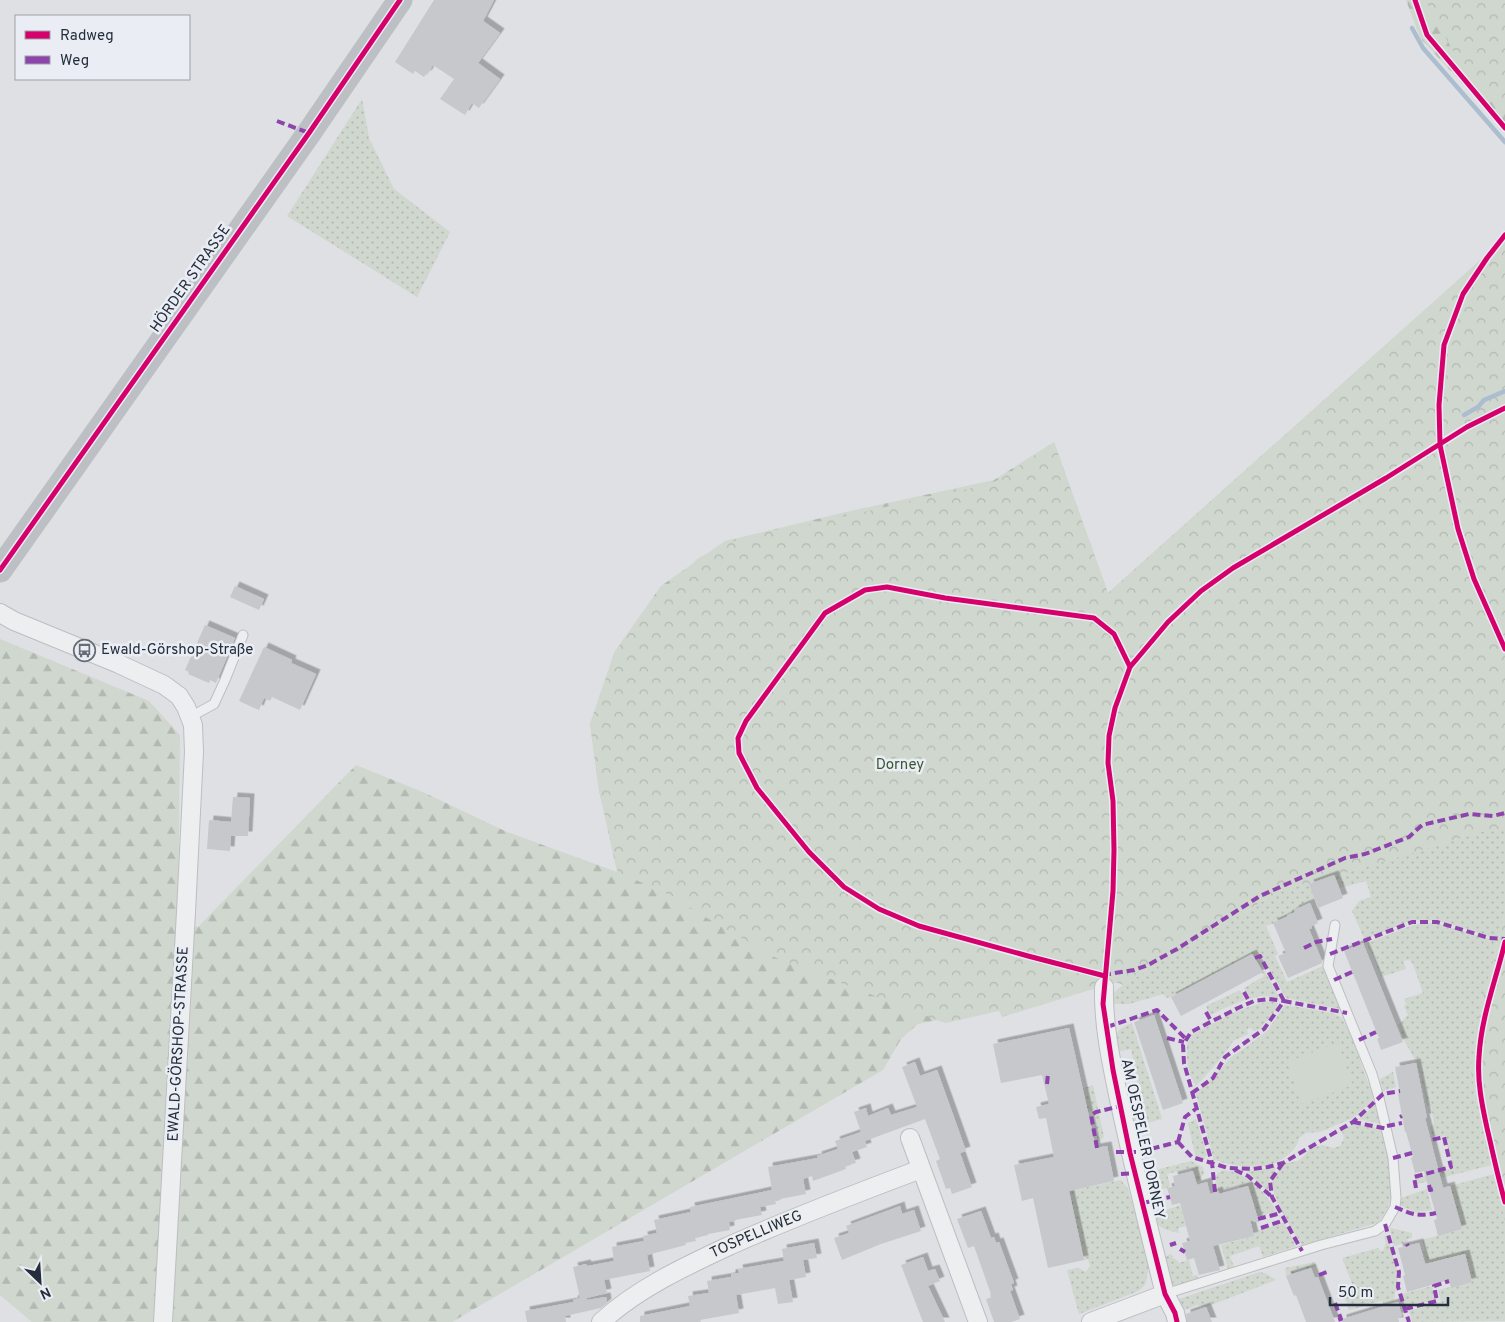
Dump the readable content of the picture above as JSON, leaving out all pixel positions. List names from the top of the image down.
{
  "streets": {
    "main road": ["HÖRDER STRASSE"],
    "street": ["EWALD-GÖRSHOP-STRASSE", "AM OESPELER DORNEY", "TOSPELLIWEG"]
  },
  "parks": ["Dorney"],
  "places": {
    "bus stop": ["Ewald-Görshop-Straße"]
  },
  "legend": ["Radweg", "Weg"],
  "scale_bar": "50 m",
  "north": "bottom right"
}
